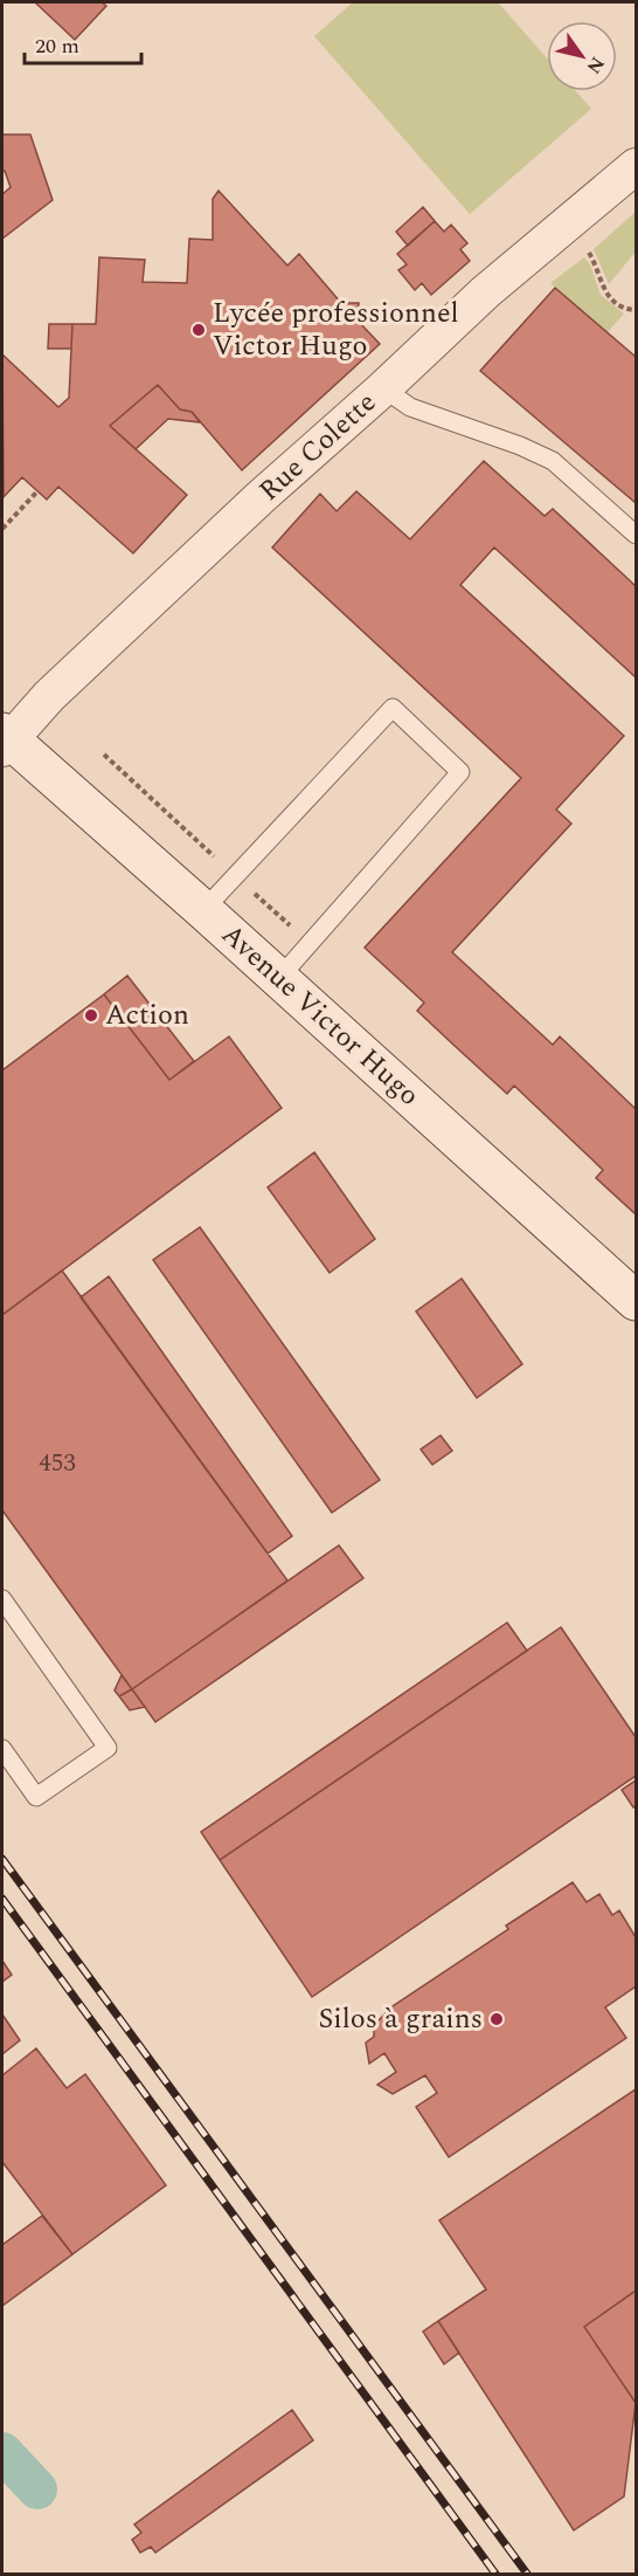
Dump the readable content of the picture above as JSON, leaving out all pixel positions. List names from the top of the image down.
{
  "streets": {
    "main road": ["Avenue Victor Hugo"],
    "street": ["Rue Colette"]
  },
  "crossings": [
    ["Rue Colette", "Avenue Victor Hugo"]
  ],
  "places": ["Lycée professionnel Victor Hugo", "Action", "Silos à grains"],
  "house_numbers": ["453"],
  "scale_bar": "20 m",
  "north": "bottom right"
}
